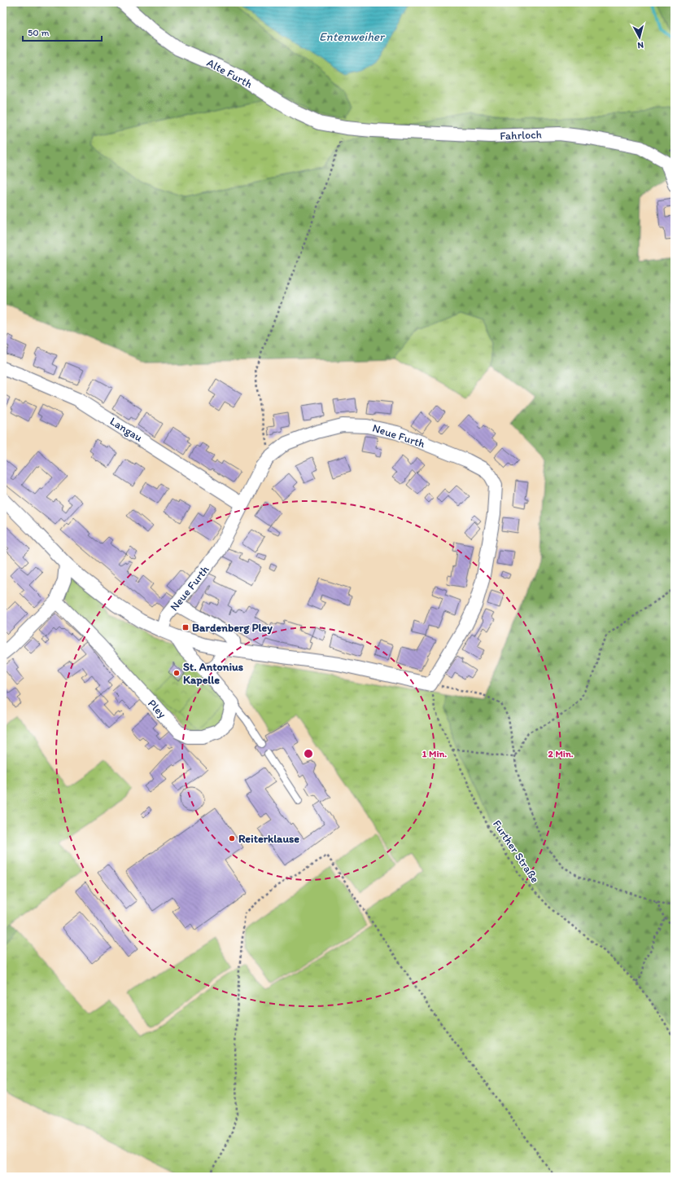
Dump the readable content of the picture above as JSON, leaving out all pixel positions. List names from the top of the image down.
{
  "streets": {
    "street": [
      "Alte Furth",
      "Fahrloch",
      "Langau",
      "Neue Furth",
      "Pley"
    ],
    "path": ["Further Straße"]
  },
  "crossings": [
    ["Alte Furth", "Fahrloch"],
    ["Langau", "Neue Furth"],
    ["Neue Furth", "Further Straße"]
  ],
  "water": ["Entenweiher"],
  "places": {
    "transit": ["Bardenberg Pley"],
    "other": ["St. Antonius Kapelle", "Reiterklause"]
  },
  "scale_bar": "50 m",
  "north": "bottom",
  "rings": ["1 Min.", "2 Min."]
}
